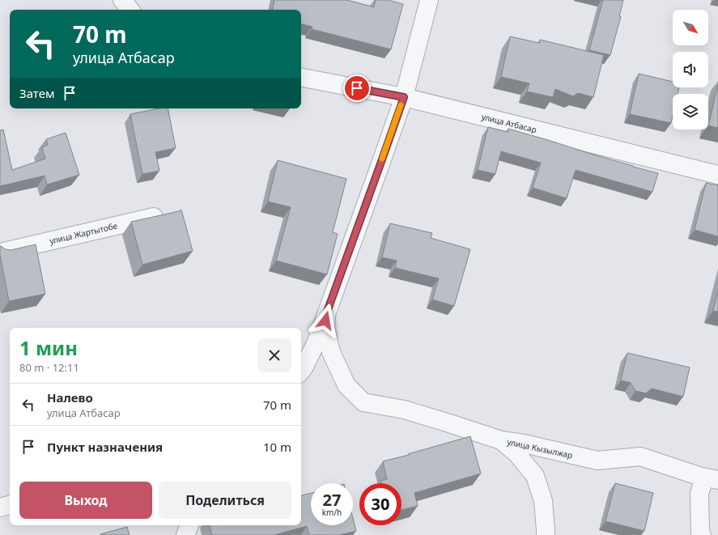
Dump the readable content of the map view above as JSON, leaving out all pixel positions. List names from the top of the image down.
{
  "streets": {
    "street": ["улица Атбасар", "улица Жартытобе", "улица Кызылжар"]
  },
  "north": "bottom right",
  "page": {
    "turn": ["70 m", "улица Атбасар"],
    "then": "Затем",
    "heading": ["1 мин", "80 m · 12:11"],
    "list": [
      {
        "name": "Налево",
        "note": "улица Атбасар",
        "value": "70 m"
      },
      {
        "name": "Пункт назначения",
        "value": "10 m"
      }
    ],
    "buttons": ["Выход", "Поделиться"],
    "speed": "27 km/h",
    "limit": "30"
  }
}
